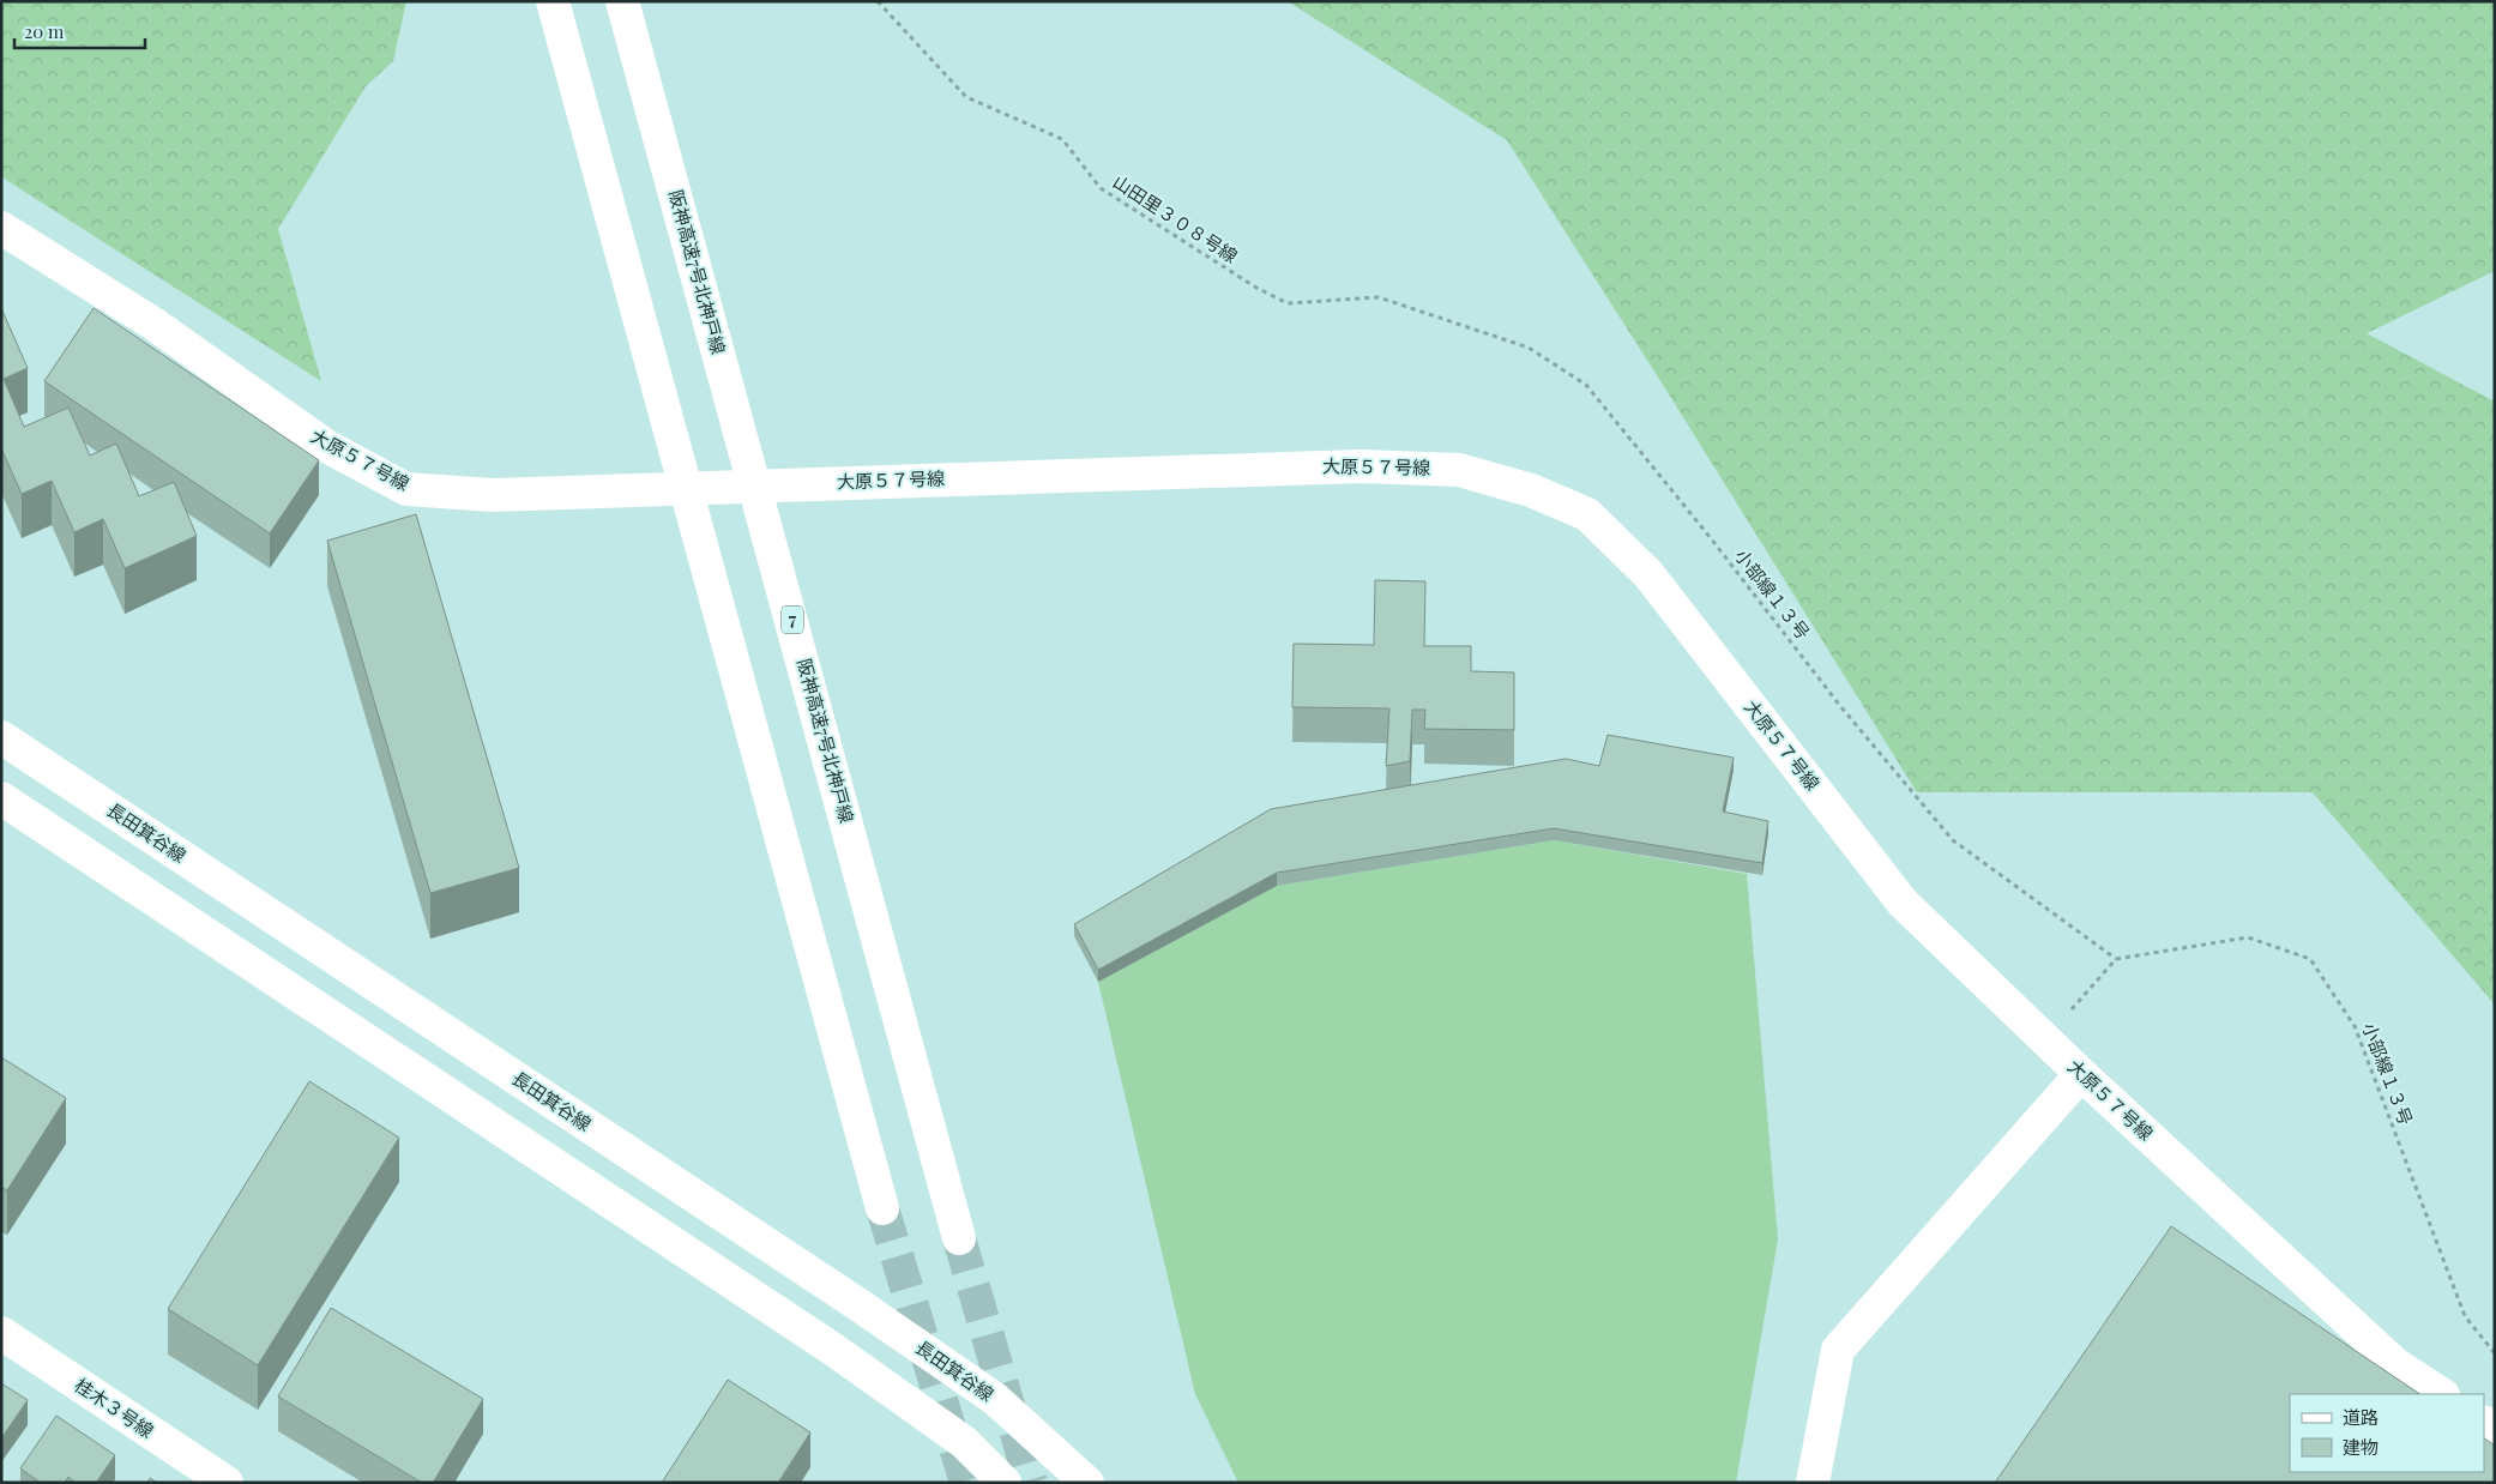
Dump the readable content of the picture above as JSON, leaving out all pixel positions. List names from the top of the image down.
{
  "streets": {
    "main road": [
      "阪神高速7号北神戸線",
      "大原５７号線",
      "7",
      "長田箕谷線",
      "桂木３号線"
    ],
    "path": ["山田里３０８号線", "小部線１３号"]
  },
  "crossings": [
    ["山田里３０８号線", "小部線１３号"]
  ],
  "legend": ["道路", "建物"],
  "scale_bar": "20 m"
}
